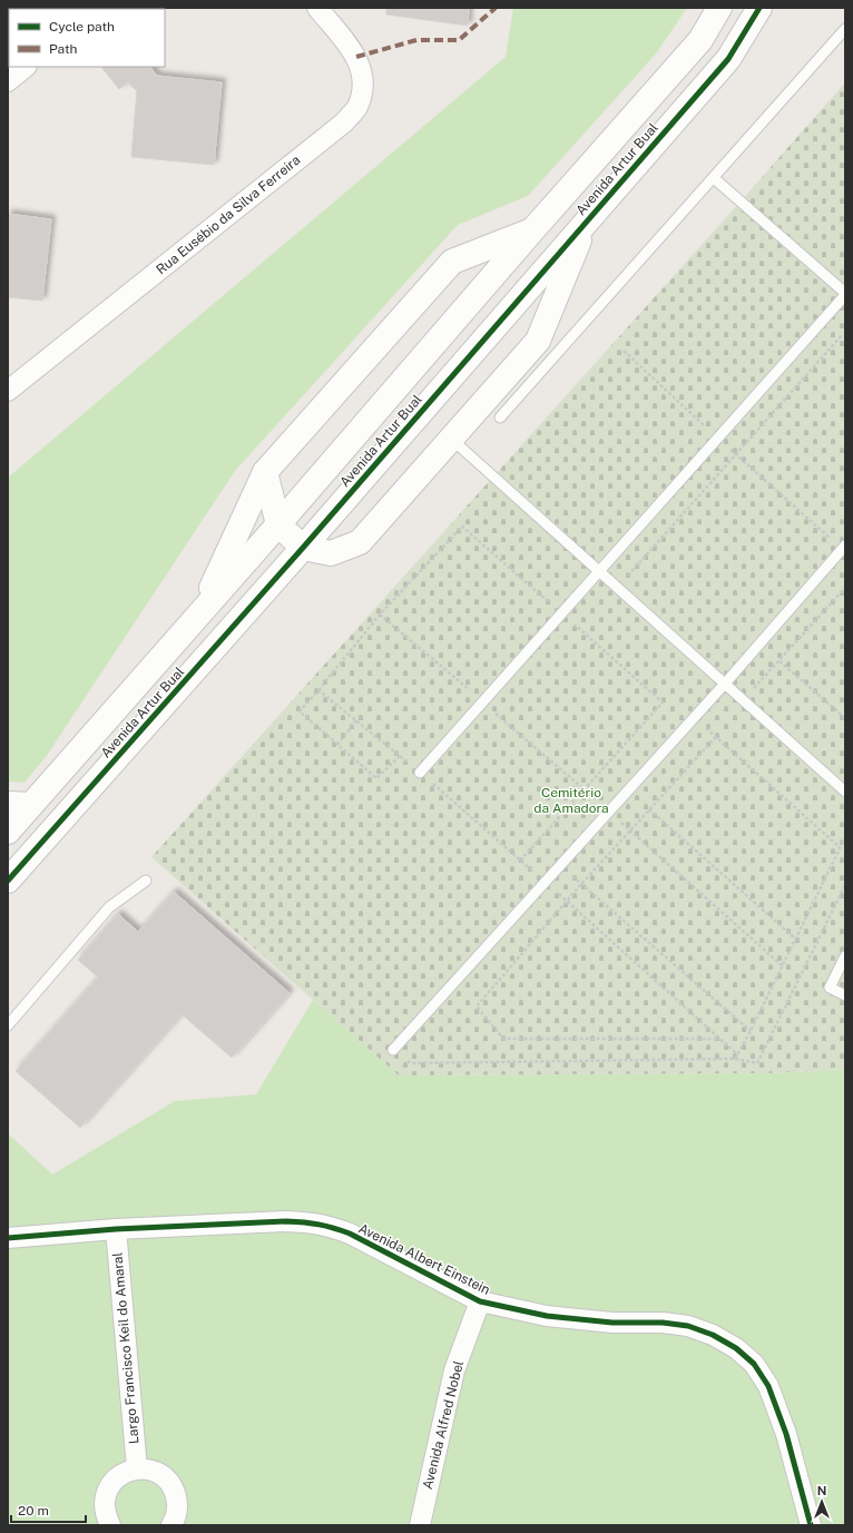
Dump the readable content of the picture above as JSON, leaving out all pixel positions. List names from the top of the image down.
{
  "streets": {
    "street": [
      "Avenida Artur Bual",
      "Rua Eusébio da Silva Ferreira",
      "Avenida Albert Einstein",
      "Largo Francisco Keil do Amaral",
      "Avenida Alfred Nobel"
    ]
  },
  "crossings": [
    ["Avenida Albert Einstein", "Largo Francisco Keil do Amaral"],
    ["Avenida Albert Einstein", "Avenida Alfred Nobel"]
  ],
  "parks": ["Cemitério da Amadora"],
  "legend": ["Cycle path", "Path"],
  "scale_bar": "20 m",
  "north": "top"
}
